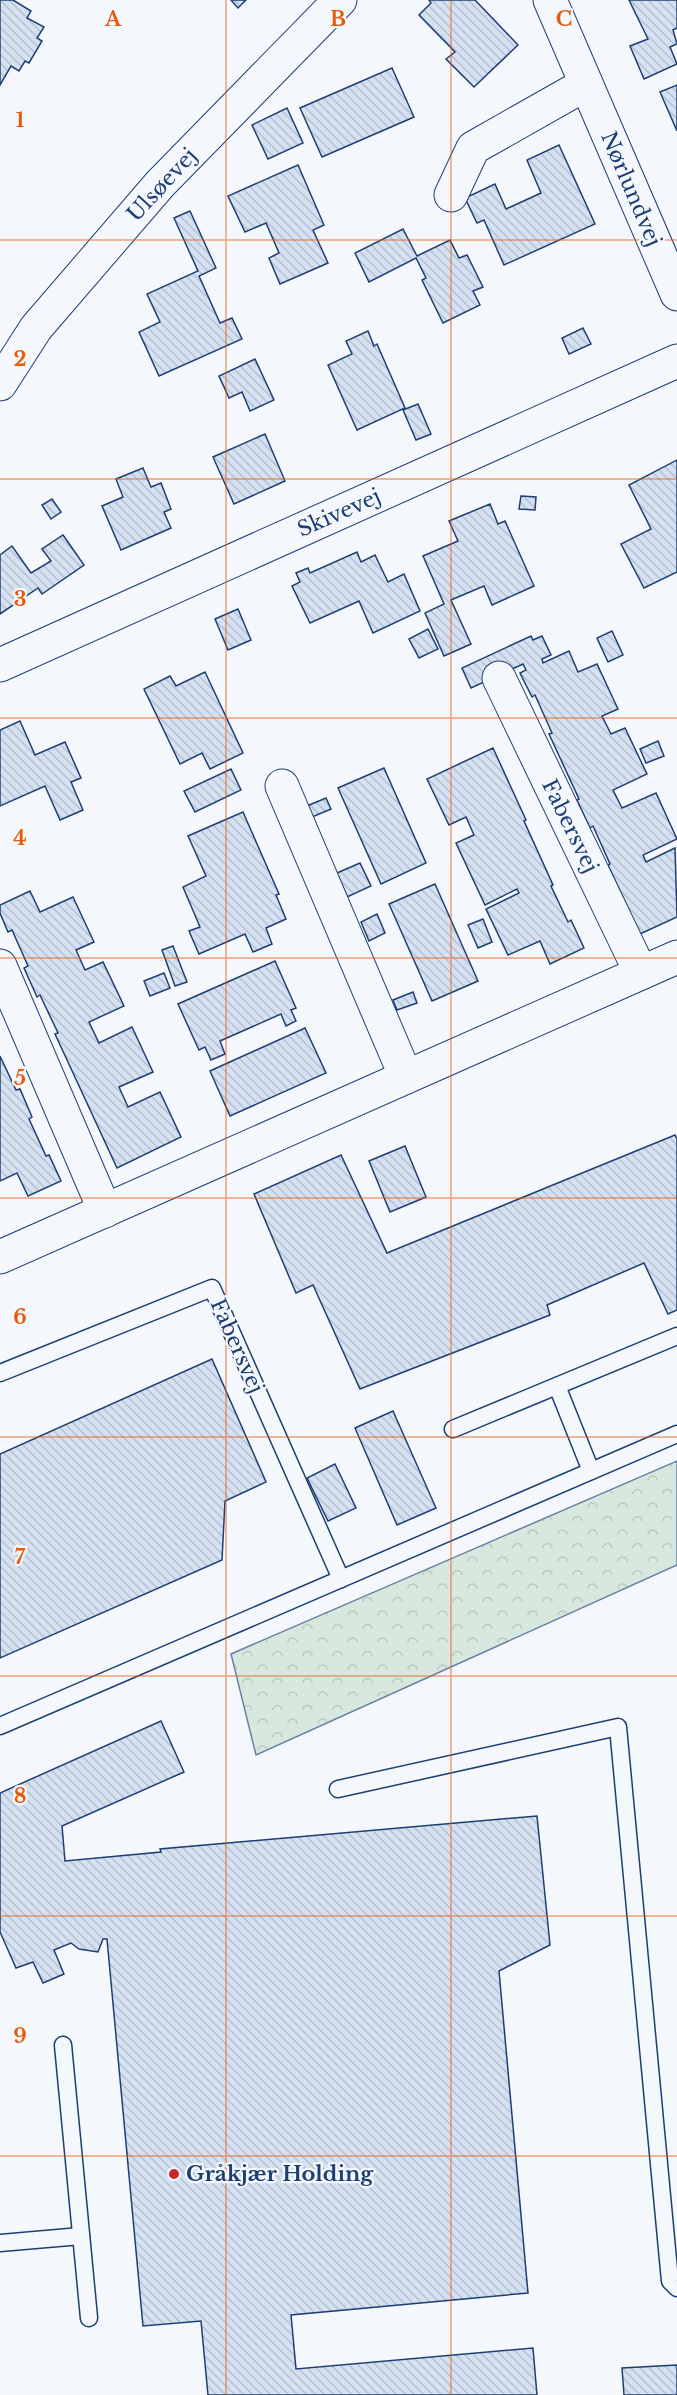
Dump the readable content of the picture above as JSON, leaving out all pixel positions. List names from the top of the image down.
{
  "streets": {
    "street": [
      "Ulsøevej",
      "Nørlundvej",
      "Skivevej",
      "Fabersvej"
    ]
  },
  "places": ["Gråkjær Holding"],
  "grid": {
    "columns": ["A", "B", "C"],
    "rows": [
      "1",
      "2",
      "3",
      "4",
      "5",
      "6",
      "7",
      "8",
      "9"
    ]
  }
}
